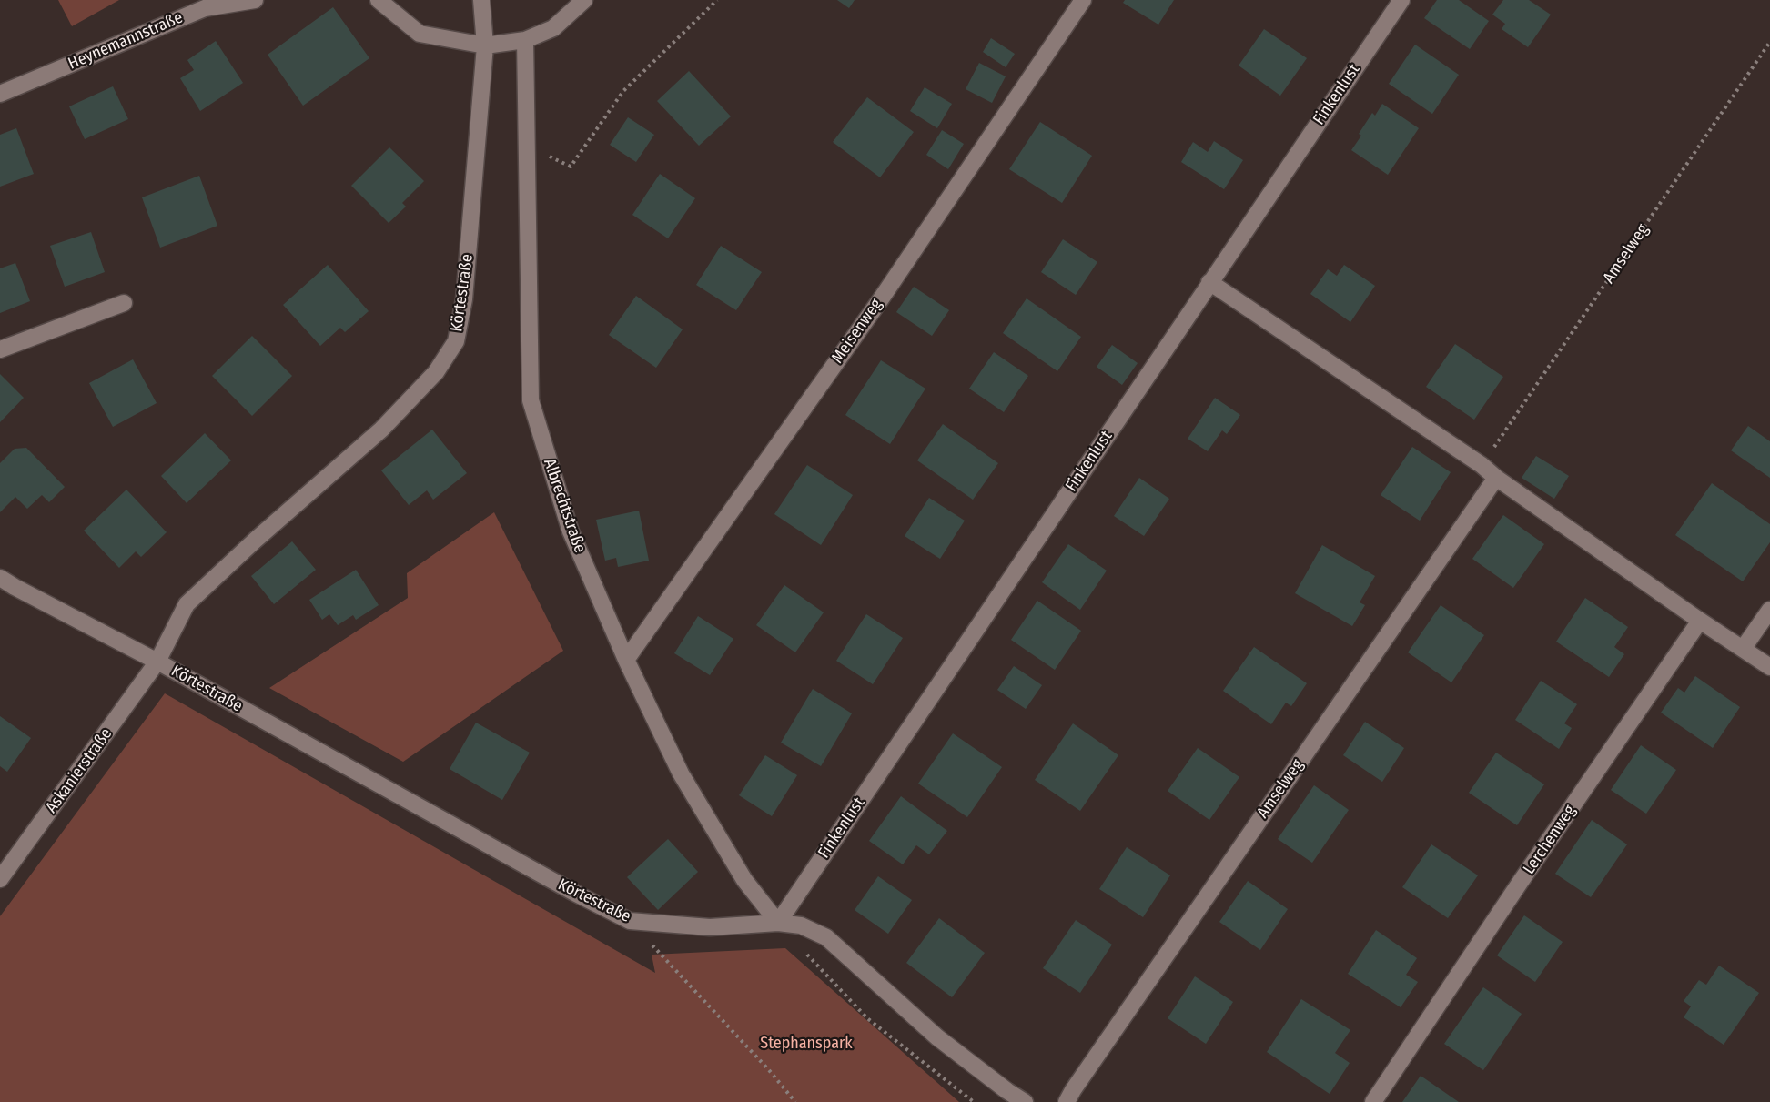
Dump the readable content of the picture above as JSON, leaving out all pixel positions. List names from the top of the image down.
{
  "streets": {
    "street": [
      "Heynemannstraße",
      "Finkenlust",
      "Amselweg",
      "Körtestraße",
      "Meisenweg",
      "Albrechtstraße",
      "Askanierstraße",
      "Lerchenweg"
    ]
  },
  "crossings": [
    ["Finkenlust", "Körtestraße"],
    ["Finkenlust", "Albrechtstraße"],
    ["Körtestraße", "Albrechtstraße"],
    ["Körtestraße", "Askanierstraße"],
    ["Meisenweg", "Albrechtstraße"]
  ],
  "parks": ["Stephanspark"]
}
